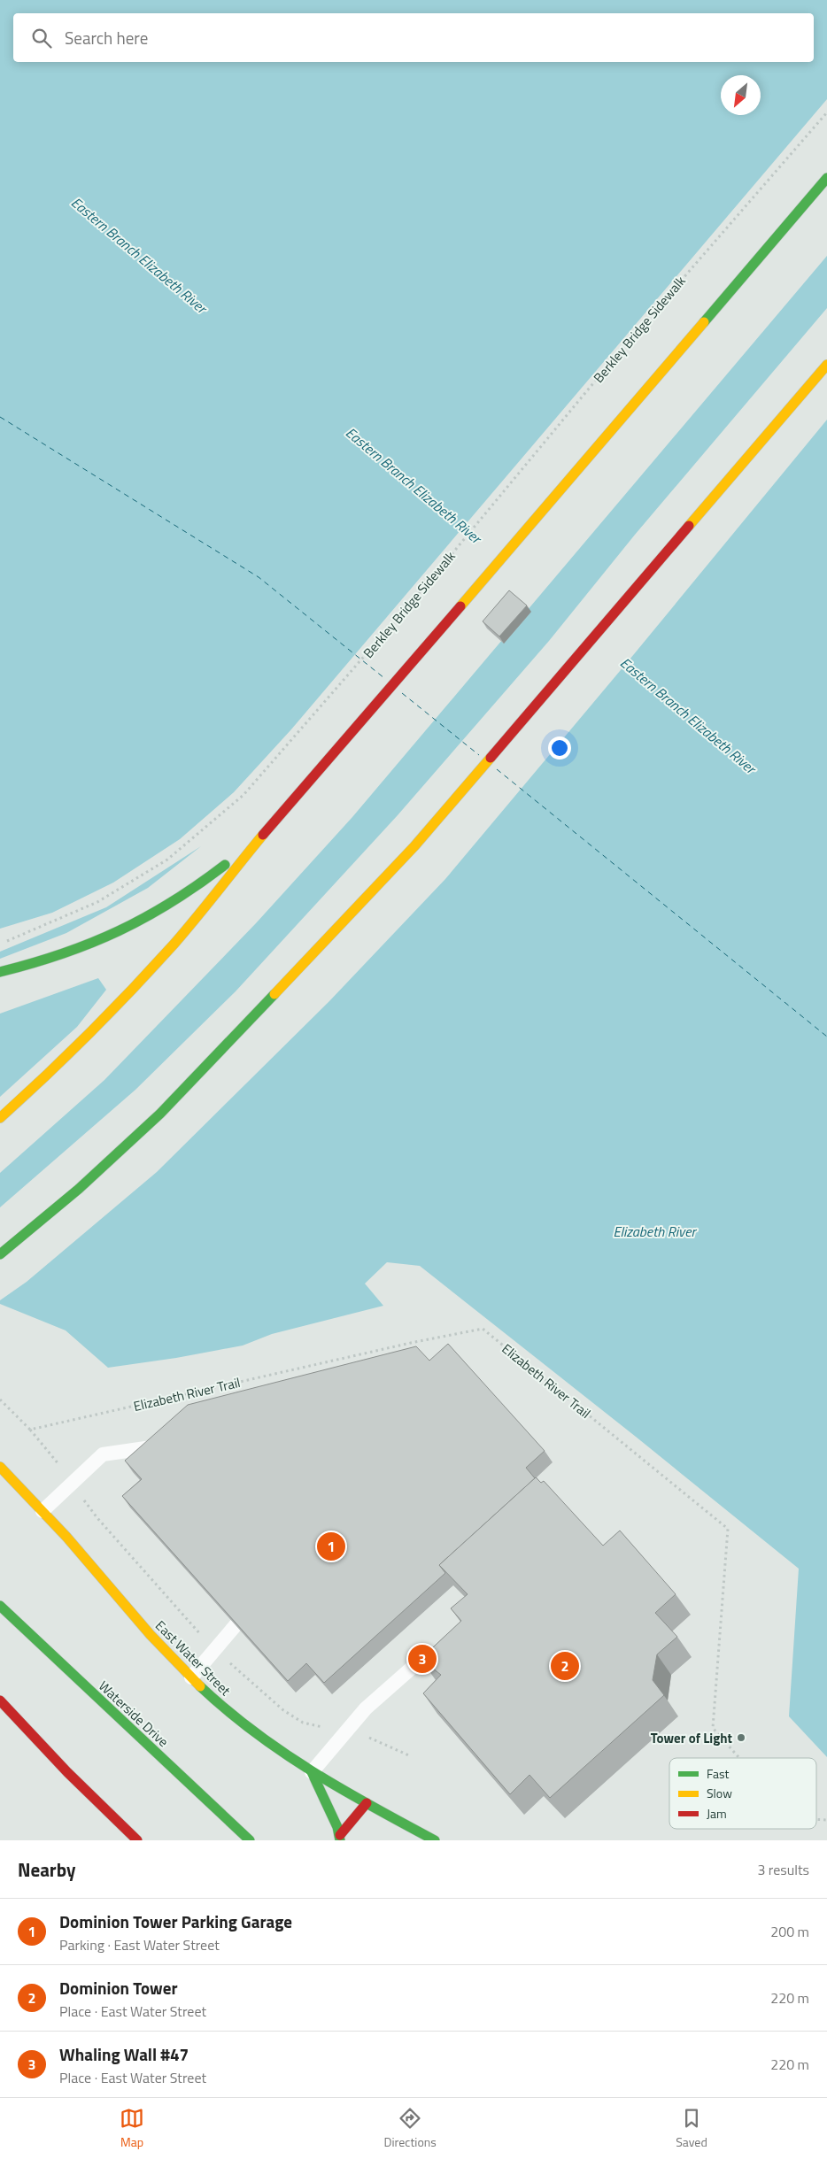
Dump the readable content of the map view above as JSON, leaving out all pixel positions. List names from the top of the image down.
{
  "streets": {
    "main road": ["East Water Street", "Waterside Drive"],
    "path": ["Berkley Bridge Sidewalk", "Elizabeth River Trail"]
  },
  "water": ["Eastern Branch Elizabeth River", "Elizabeth River"],
  "places": ["Tower of Light"],
  "legend": ["Fast", "Slow", "Jam"],
  "north": "bottom left",
  "page": {
    "search": "Search here",
    "pins": ["1", "3", "2"],
    "heading": ["Nearby", "3 results"],
    "list": [
      {
        "mark": "1",
        "name": "Dominion Tower Parking Garage",
        "note": "Parking · East Water Street",
        "value": "200 m"
      },
      {
        "mark": "2",
        "name": "Dominion Tower",
        "note": "Place · East Water Street",
        "value": "220 m"
      },
      {
        "mark": "3",
        "name": "Whaling Wall #47",
        "note": "Place · East Water Street",
        "value": "220 m"
      }
    ],
    "nav": ["Map", "Directions", "Saved"]
  }
}
